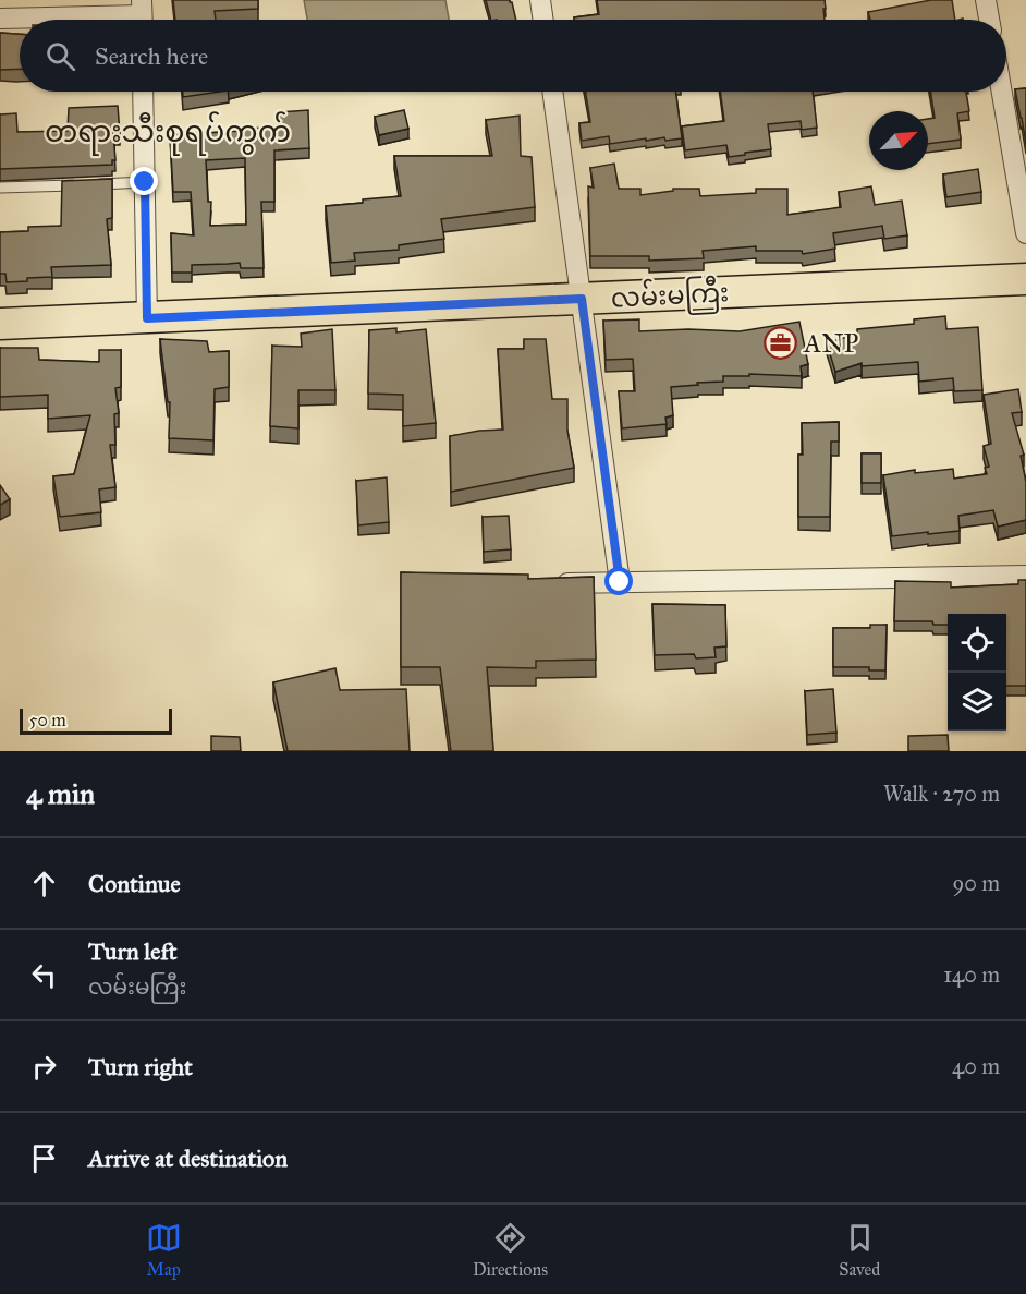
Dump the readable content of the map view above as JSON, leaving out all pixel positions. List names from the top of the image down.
{
  "streets": {
    "main road": ["လမ်းမကြီး"]
  },
  "districts": ["တရားသီးစုရပ်ကွက်"],
  "places": {
    "office": ["ANP"]
  },
  "scale_bar": "50 m",
  "north": "top right",
  "page": {
    "search": "Search here",
    "scale": "50 m",
    "heading": ["4 min", "Walk · 270 m"],
    "list": [
      ["Continue", "90 m"],
      ["Turn left", "လမ်းမကြီး", "140 m"],
      ["Turn right", "40 m"],
      "Arrive at destination"
    ],
    "nav": ["Map", "Directions", "Saved"]
  }
}
